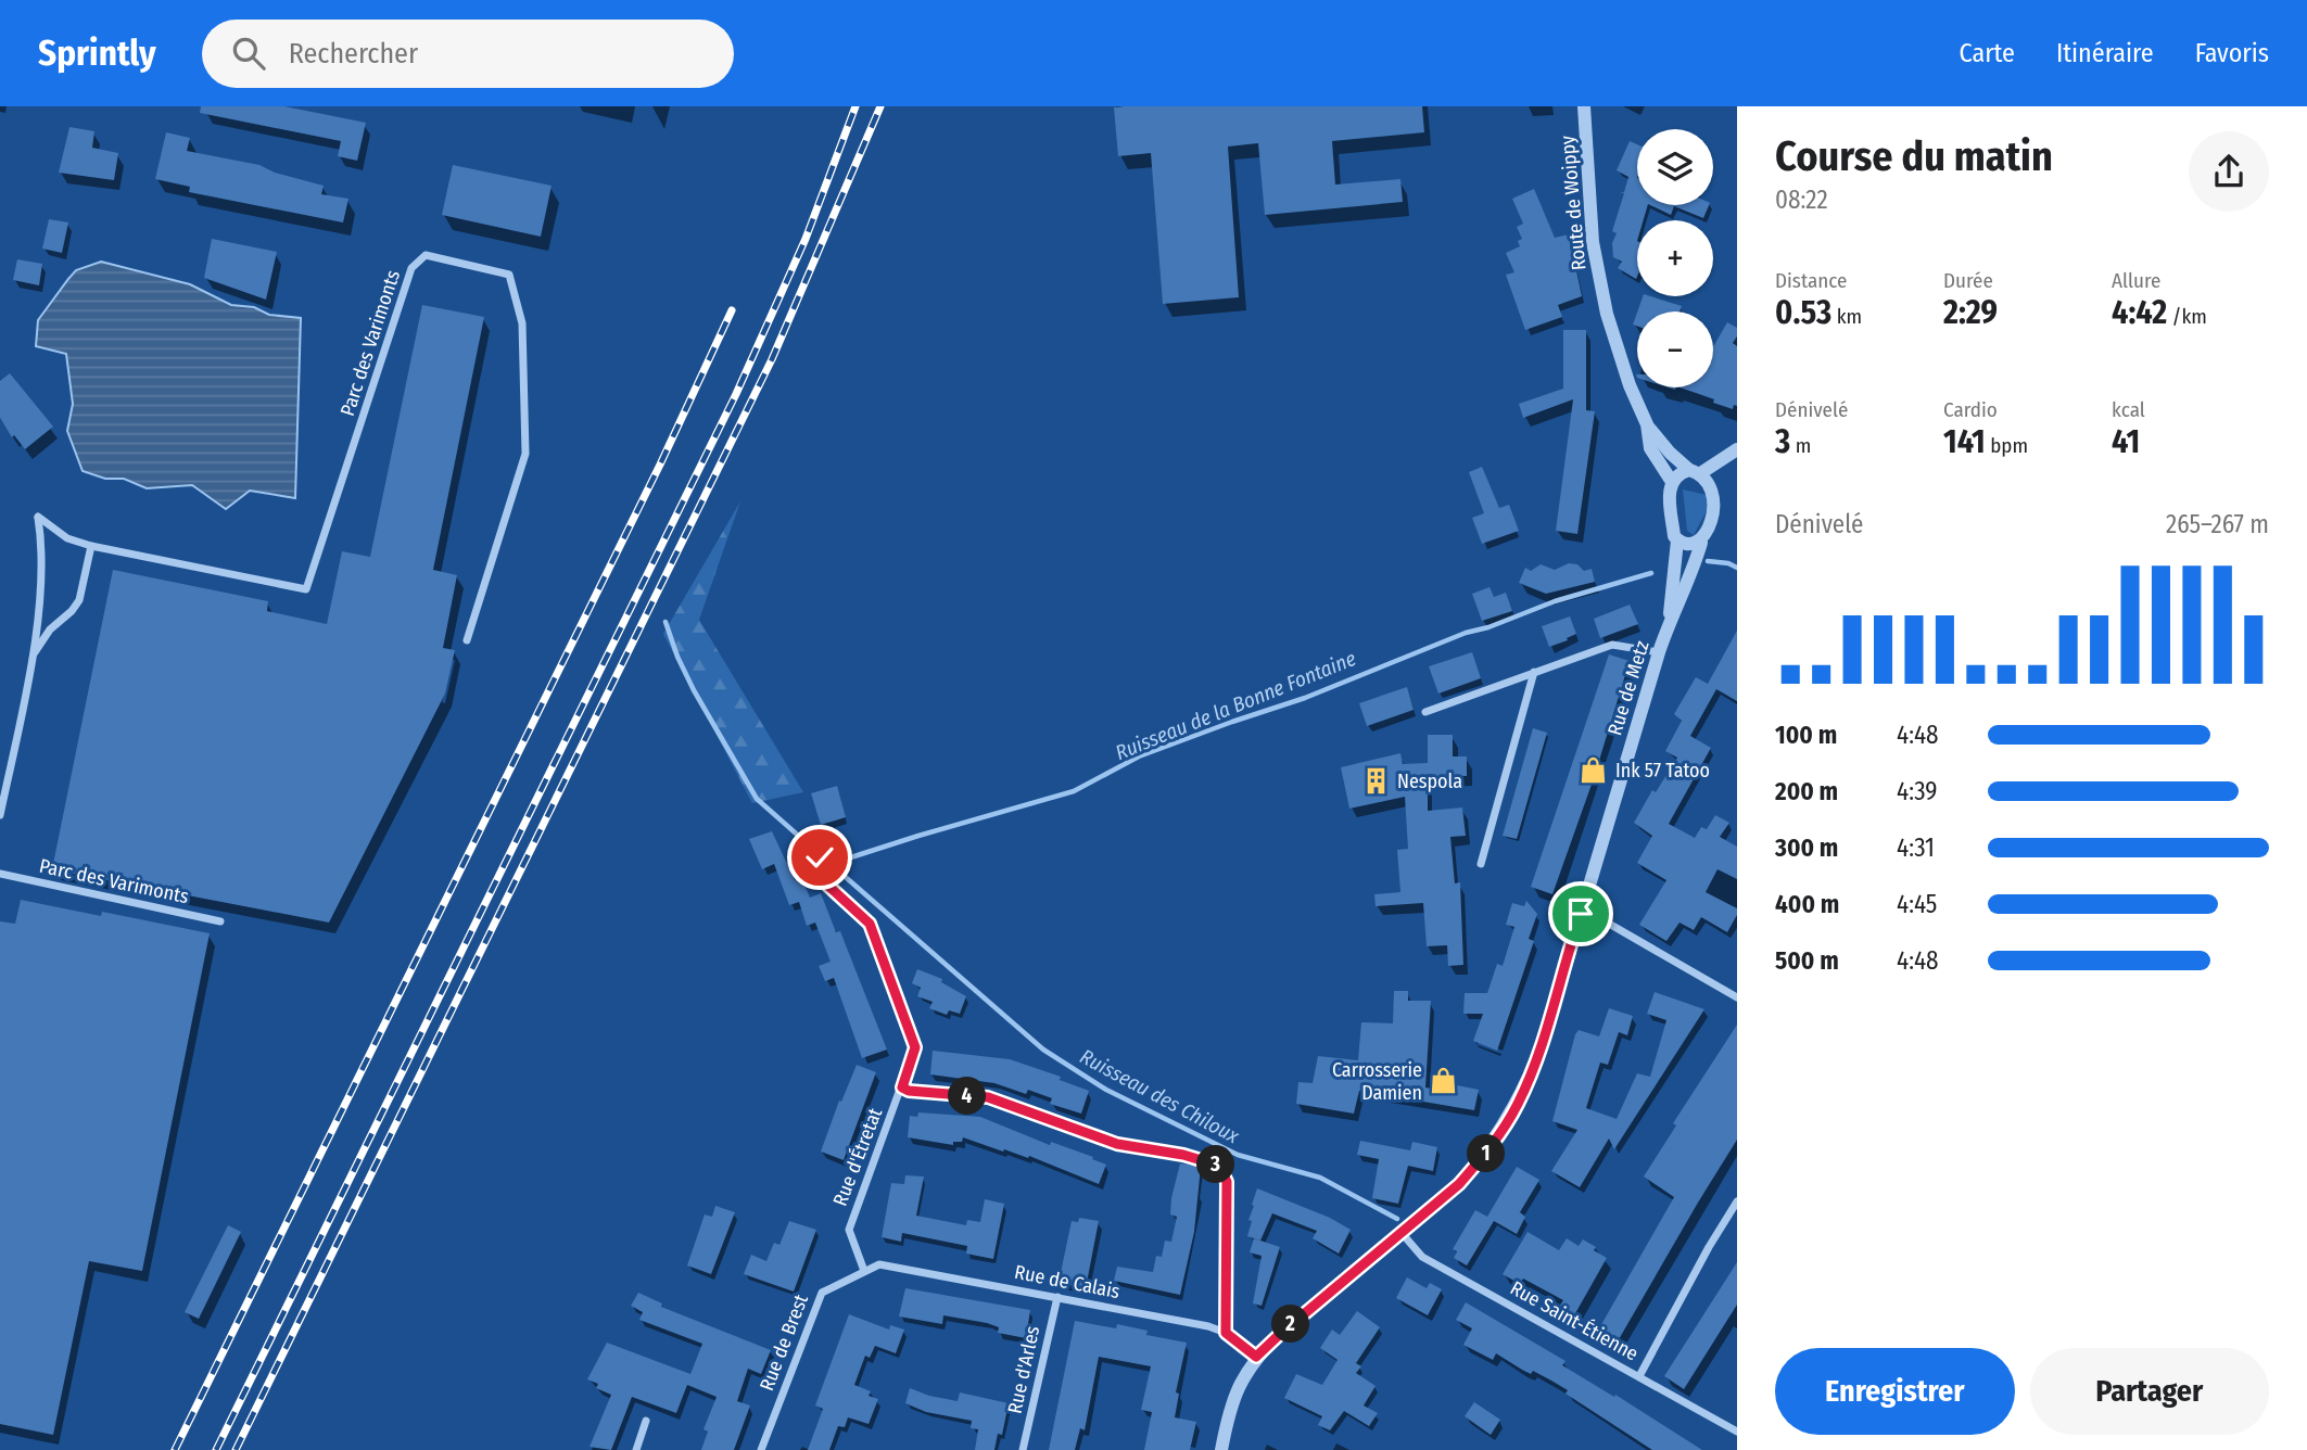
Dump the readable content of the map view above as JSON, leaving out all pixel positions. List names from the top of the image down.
{
  "streets": {
    "street": [
      "Route de Woippy",
      "Parc des Varimonts",
      "Rue de Metz",
      "Rue d'Étretat",
      "Rue de Calais",
      "Rue Saint-Étienne",
      "Rue de Brest",
      "Rue d'Arles"
    ]
  },
  "crossings": [
    ["Route de Woippy", "Rue de Metz"],
    ["Rue de Metz", "Rue de Calais"],
    ["Rue de Metz", "Rue Saint-Étienne"],
    ["Rue d'Étretat", "Rue de Calais"],
    ["Rue d'Étretat", "Rue de Brest"],
    ["Rue de Calais", "Rue de Brest"],
    ["Rue de Calais", "Rue d'Arles"]
  ],
  "water": ["Ruisseau de la Bonne Fontaine", "Ruisseau des Chiloux"],
  "places": {
    "shop": ["Ink 57 Tatoo", "Carrosserie Damien"],
    "building": ["Nespola"]
  },
  "page": {
    "header": "Sprintly",
    "search": "Rechercher",
    "nav": ["Carte", "Itinéraire", "Favoris"],
    "heading": ["Course du matin", "08:22"],
    "map_buttons": ["+", "−"],
    "stats": [
      ["Distance", "0.53 km"],
      ["Durée", "2:29"],
      ["Allure", "4:42 /km"],
      ["Dénivelé", "3 m"],
      ["Cardio", "141 bpm"],
      ["kcal", "41"]
    ],
    "chart": ["Dénivelé", "265–267 m"],
    "list": [
      {
        "name": "100 m",
        "note": "4:48"
      },
      {
        "name": "200 m",
        "note": "4:39"
      },
      {
        "name": "300 m",
        "note": "4:31"
      },
      {
        "name": "400 m",
        "note": "4:45"
      },
      {
        "name": "500 m",
        "note": "4:48"
      }
    ],
    "pins": [
      "4",
      "1",
      "3",
      "2"
    ],
    "buttons": ["Enregistrer", "Partager"]
  }
}
